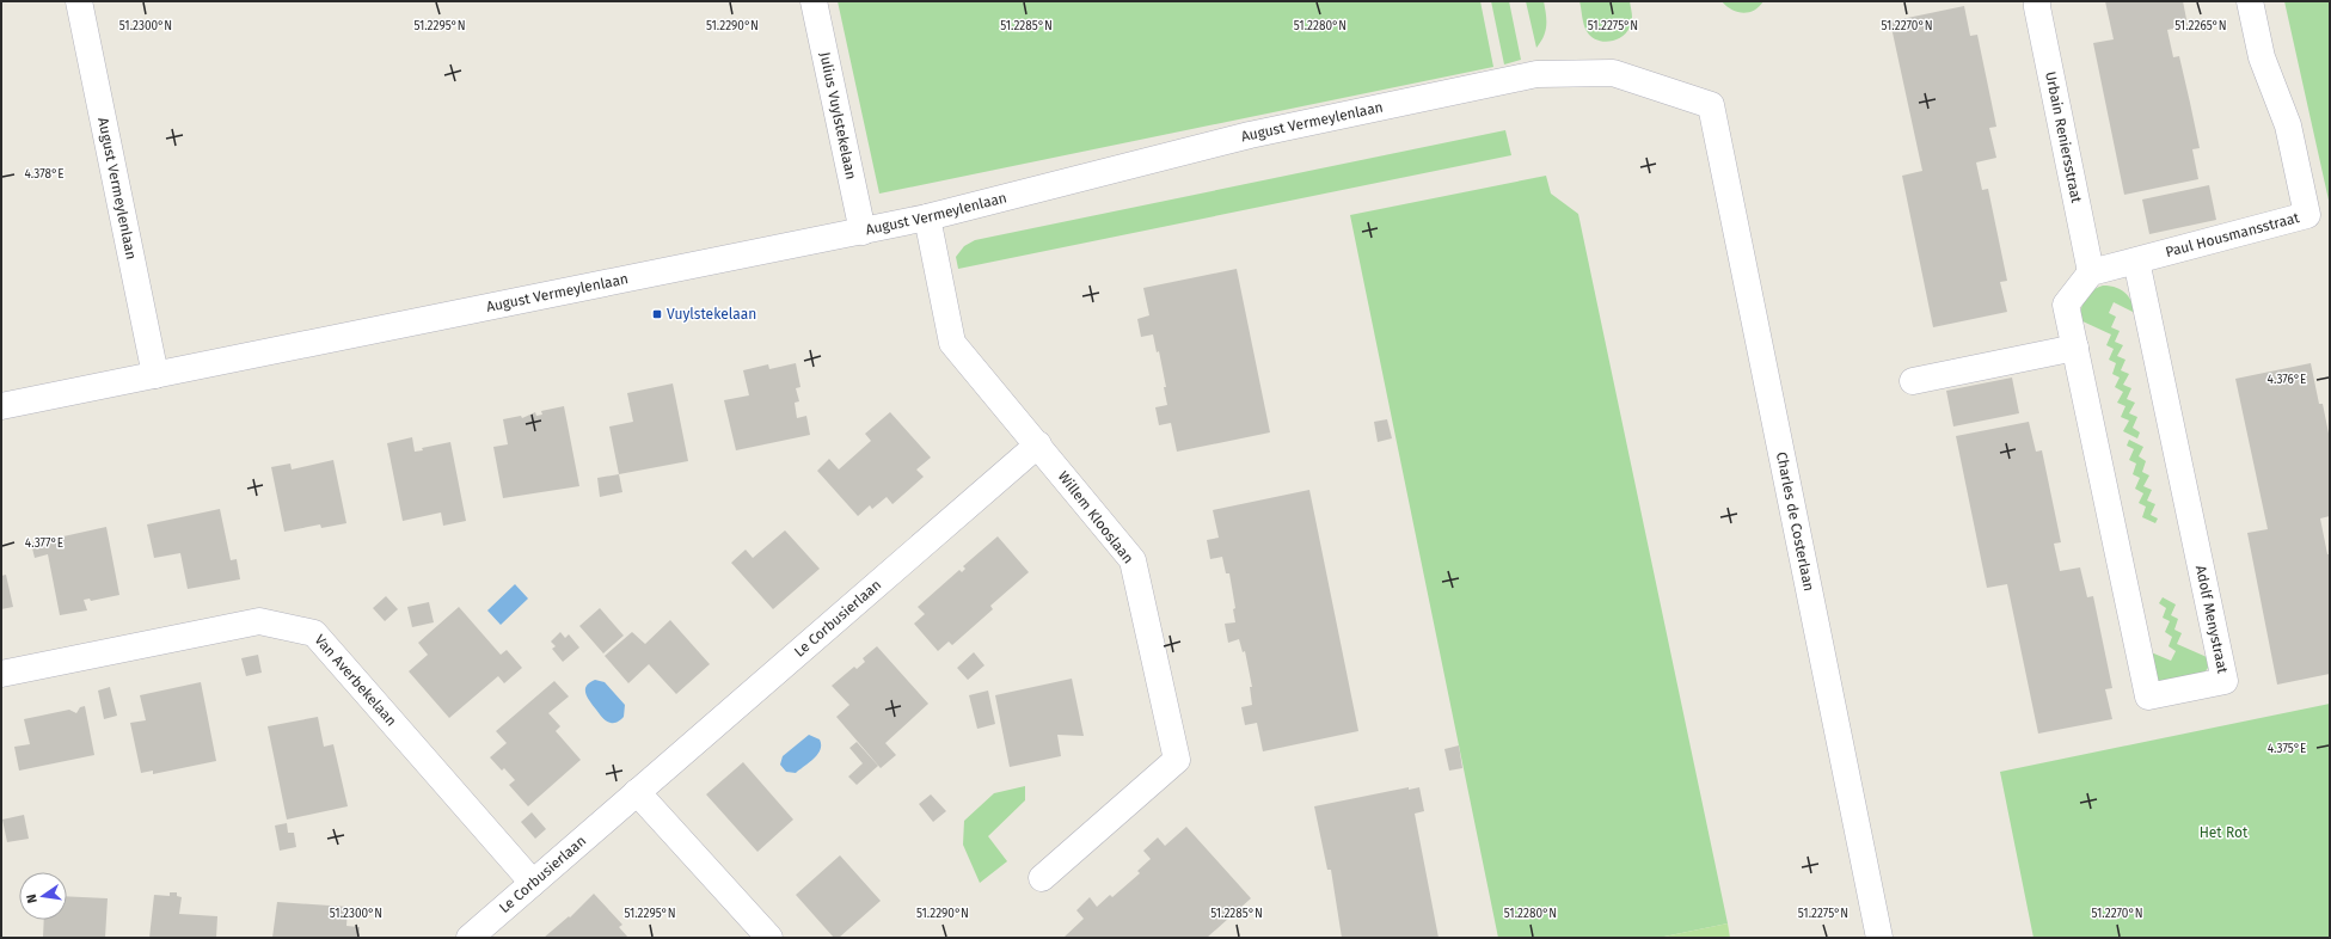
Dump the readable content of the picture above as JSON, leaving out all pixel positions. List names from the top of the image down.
{
  "streets": {
    "street": [
      "Julius Vuylstekelaan",
      "August Vermeylenlaan",
      "Urbain Reniersstraat",
      "Paul Housmansstraat",
      "Willem Klooslaan",
      "Charles de Costerlaan",
      "Le Corbusierlaan",
      "Adolf Menystraat",
      "Van Averbekelaan"
    ]
  },
  "crossings": [
    ["Julius Vuylstekelaan", "August Vermeylenlaan"],
    ["August Vermeylenlaan", "Willem Klooslaan"],
    ["August Vermeylenlaan", "Charles de Costerlaan"],
    ["Urbain Reniersstraat", "Adolf Menystraat"],
    ["Paul Housmansstraat", "Adolf Menystraat"],
    ["Willem Klooslaan", "Le Corbusierlaan"],
    ["Le Corbusierlaan", "Van Averbekelaan"]
  ],
  "parks": ["Het Rot"],
  "places": {
    "transit": ["Vuylstekelaan"]
  },
  "north": "left",
  "coordinates": [
    "51.2300°N",
    "51.2295°N",
    "51.2290°N",
    "51.2285°N",
    "51.2280°N",
    "51.2275°N",
    "51.2270°N",
    "51.2265°N",
    "4.378°E",
    "4.376°E",
    "4.377°E",
    "4.375°E"
  ]
}
